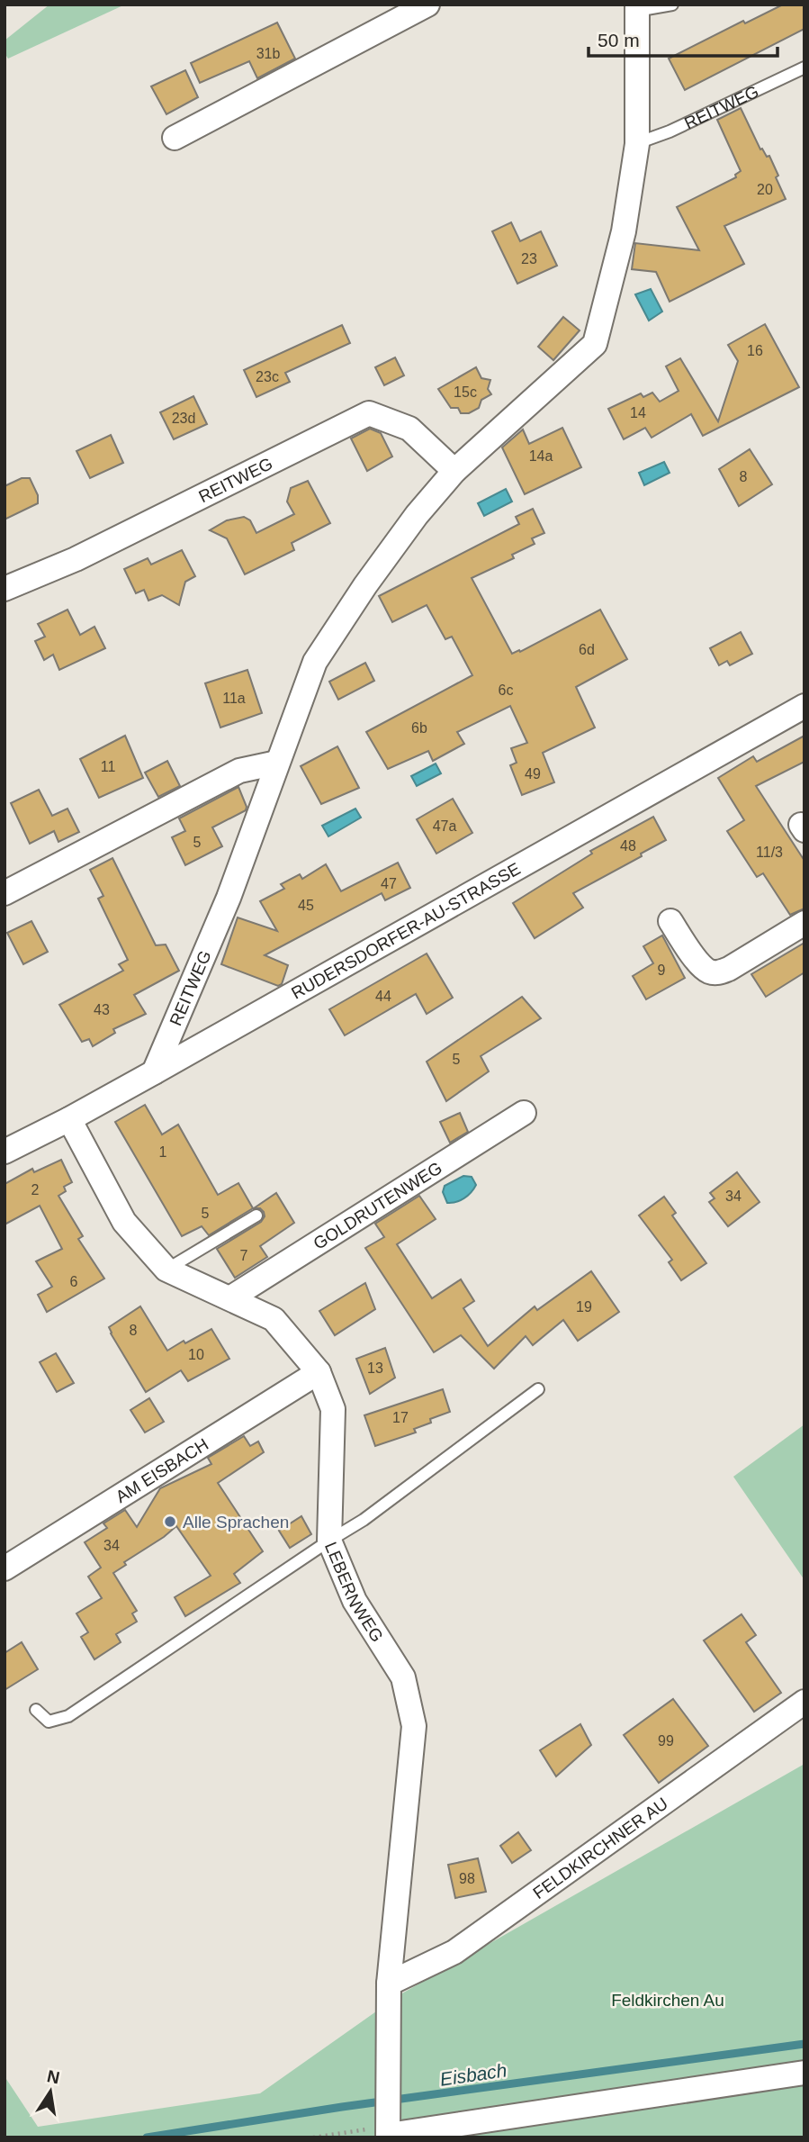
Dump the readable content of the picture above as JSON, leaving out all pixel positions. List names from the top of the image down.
{
  "streets": {
    "street": [
      "REITWEG",
      "RUDERSDORFER-AU-STRASSE",
      "GOLDRUTENWEG",
      "AM EISBACH",
      "LEBERNWEG",
      "FELDKIRCHNER AU"
    ]
  },
  "crossings": [
    ["REITWEG", "RUDERSDORFER-AU-STRASSE"],
    ["RUDERSDORFER-AU-STRASSE", "LEBERNWEG"],
    ["GOLDRUTENWEG", "LEBERNWEG"],
    ["AM EISBACH", "LEBERNWEG"],
    ["LEBERNWEG", "FELDKIRCHNER AU"]
  ],
  "water": ["Eisbach"],
  "parks": ["Feldkirchen Au"],
  "places": ["Alle Sprachen"],
  "house_numbers": [
    "31b",
    "20",
    "23",
    "16",
    "23c",
    "15c",
    "14",
    "23d",
    "14a",
    "8",
    "6d",
    "6c",
    "11a",
    "6b",
    "11",
    "49",
    "47a",
    "5",
    "48",
    "11/3",
    "47",
    "45",
    "9",
    "44",
    "43",
    "5",
    "1",
    "2",
    "34",
    "5",
    "7",
    "6",
    "19",
    "8",
    "10",
    "13",
    "17",
    "34",
    "99",
    "98"
  ],
  "scale_bar": "50 m",
  "north": "top"
}
